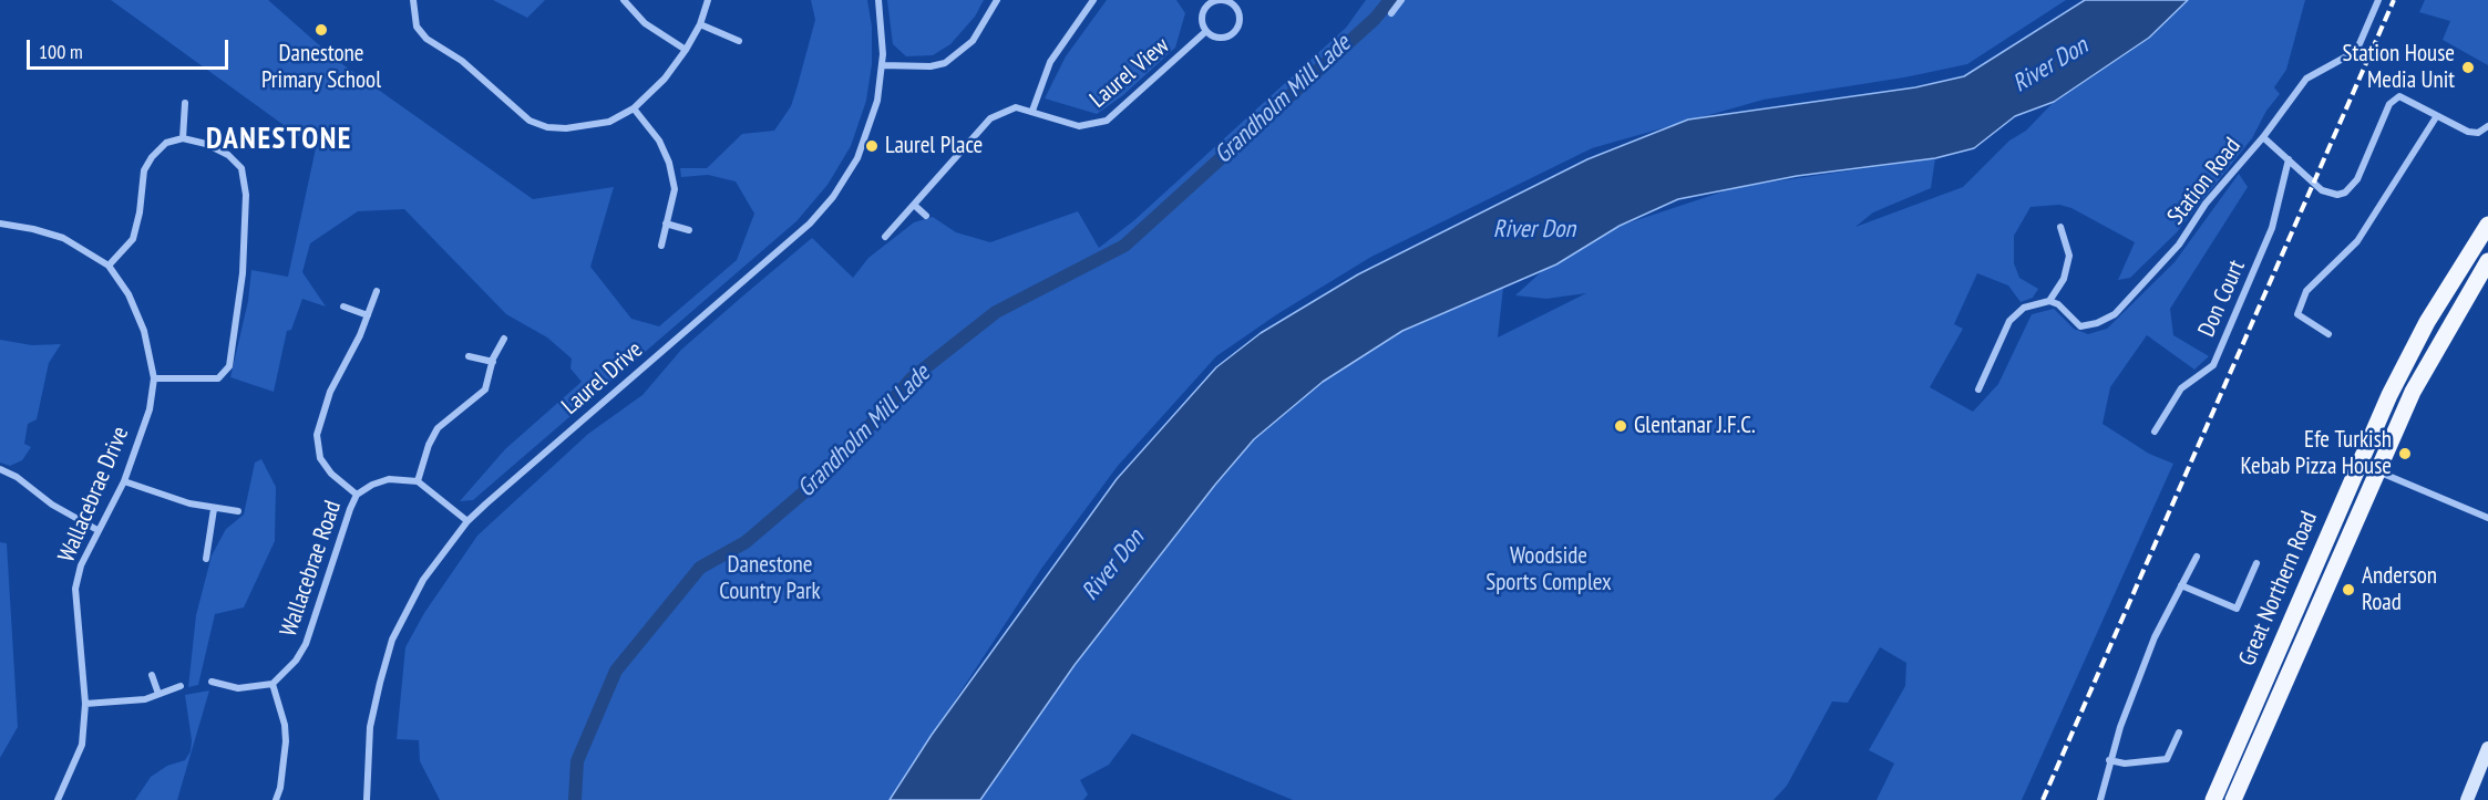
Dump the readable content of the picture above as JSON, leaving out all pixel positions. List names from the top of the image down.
{
  "streets": {
    "main road": ["Great Northern Road"],
    "street": [
      "Laurel View",
      "Station Road",
      "Don Court",
      "Laurel Drive",
      "Wallacebrae Drive",
      "Wallacebrae Road"
    ]
  },
  "crossings": [
    ["Station Road", "Don Court"]
  ],
  "districts": ["DANESTONE"],
  "water": ["River Don", "Grandholm Mill Lade"],
  "parks": ["Woodside Sports Complex", "Danestone Country Park"],
  "places": [
    "Danestone Primary School",
    "Station House Media Unit",
    "Laurel Place",
    "Glentanar J.F.C.",
    "Efe Turkish Kebab Pizza House",
    "Anderson Road"
  ],
  "scale_bar": "100 m"
}
